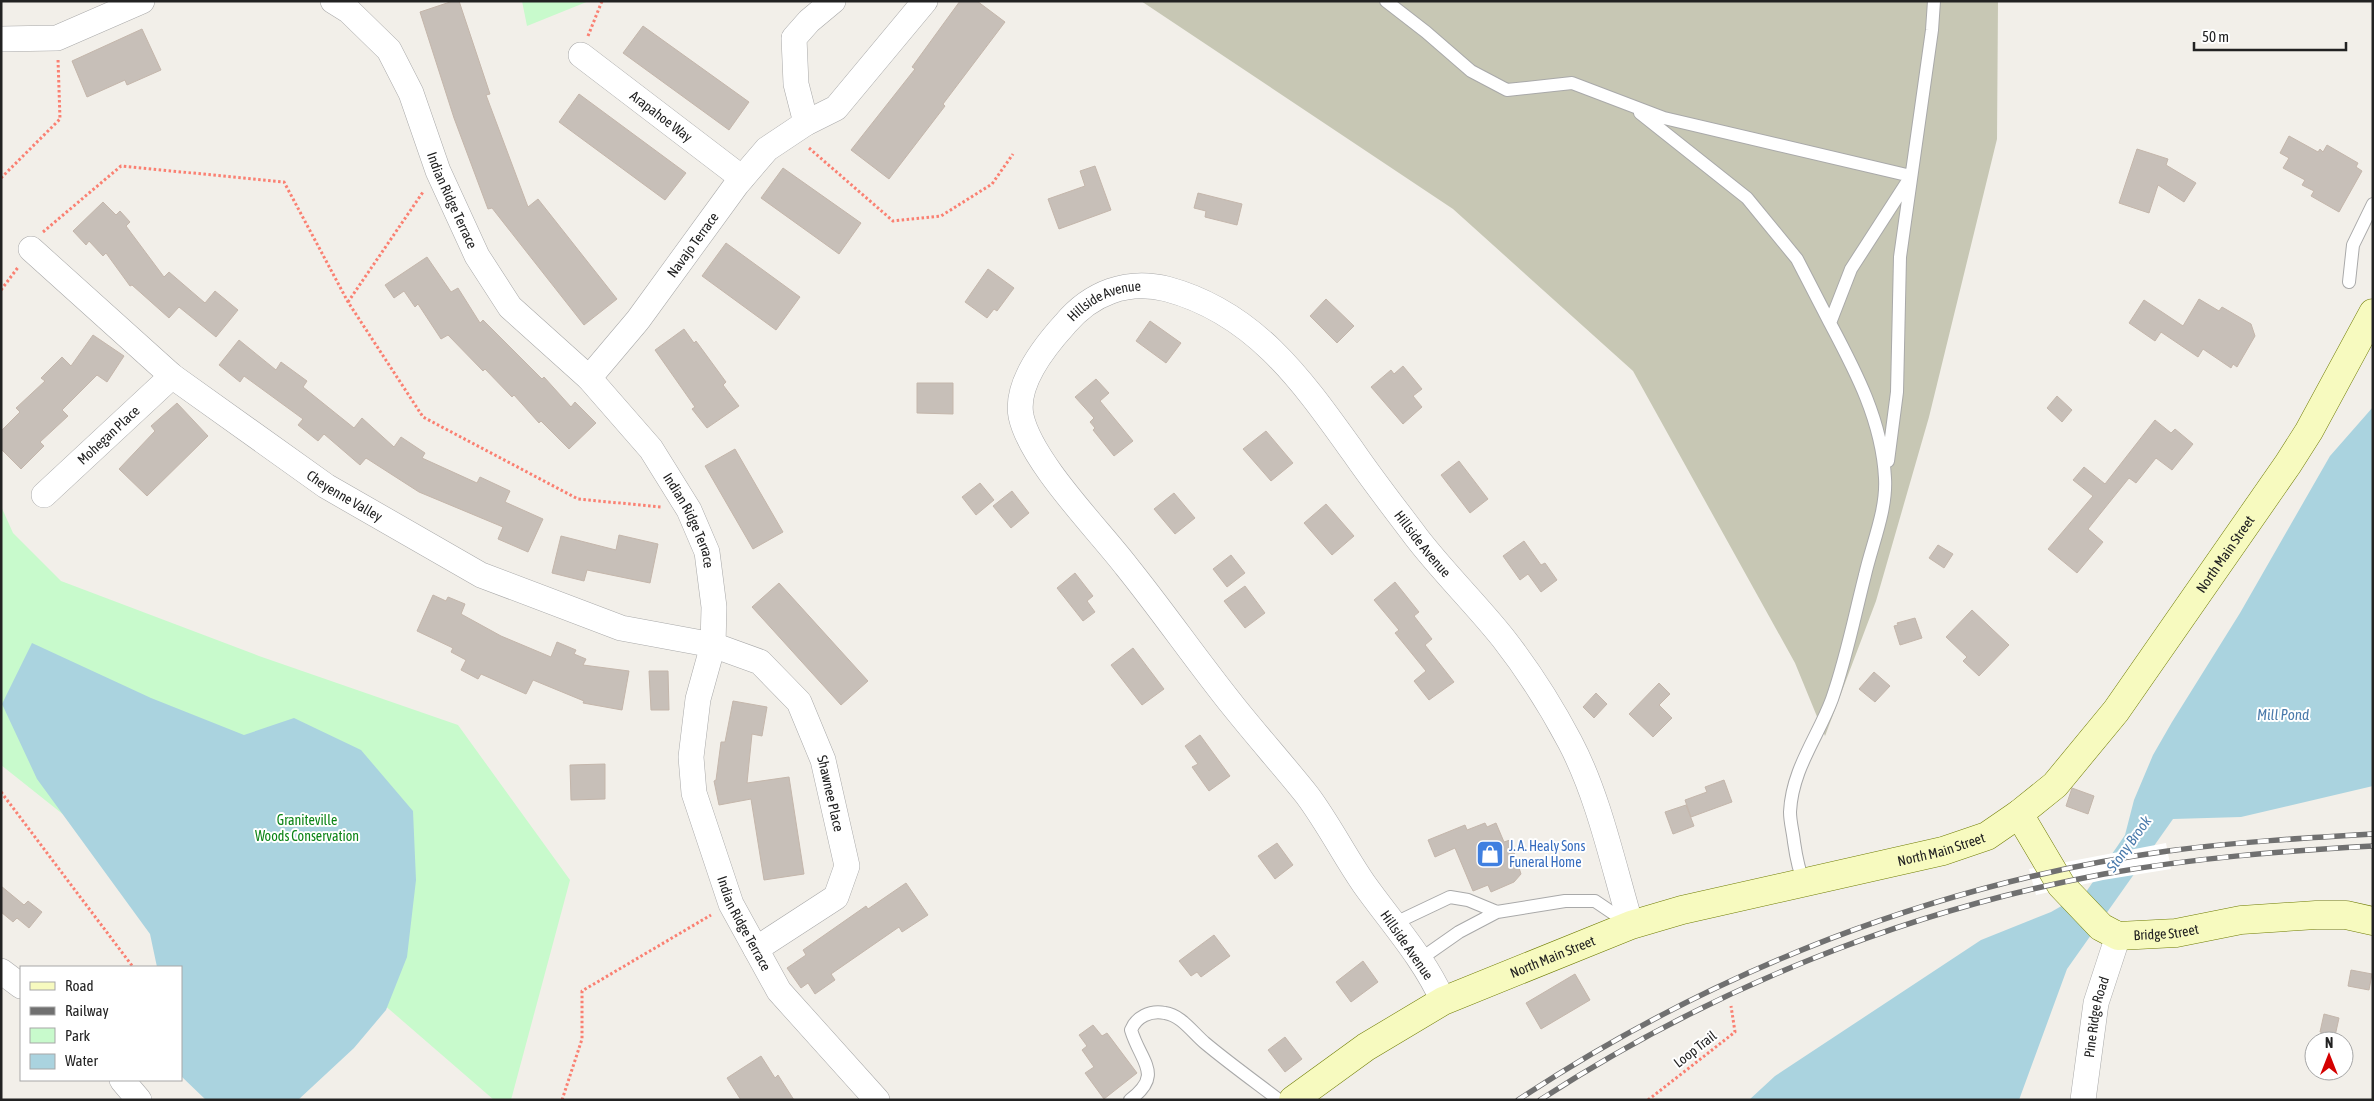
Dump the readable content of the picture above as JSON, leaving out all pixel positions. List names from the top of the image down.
{
  "streets": {
    "main road": ["North Main Street", "Bridge Street"],
    "street": [
      "Arapahoe Way",
      "Indian Ridge Terrace",
      "Navajo Terrace",
      "Hillside Avenue",
      "Mohegan Place",
      "Cheyenne Valley",
      "Shawnee Place",
      "Pine Ridge Road"
    ],
    "path": ["Loop Trail"]
  },
  "crossings": [
    ["Arapahoe Way", "Navajo Terrace"],
    ["Indian Ridge Terrace", "Navajo Terrace"],
    ["Indian Ridge Terrace", "Cheyenne Valley"],
    ["Indian Ridge Terrace", "Shawnee Place"],
    ["Hillside Avenue", "North Main Street"],
    ["Mohegan Place", "Cheyenne Valley"],
    ["Cheyenne Valley", "Shawnee Place"],
    ["Bridge Street", "Pine Ridge Road"]
  ],
  "water": ["Mill Pond", "Stony Brook"],
  "parks": ["Graniteville Woods Conservation"],
  "places": {
    "shop": ["J. A. Healy Sons Funeral Home"]
  },
  "legend": [
    "Road",
    "Railway",
    "Park",
    "Water"
  ],
  "scale_bar": "50 m",
  "north": "top"
}
